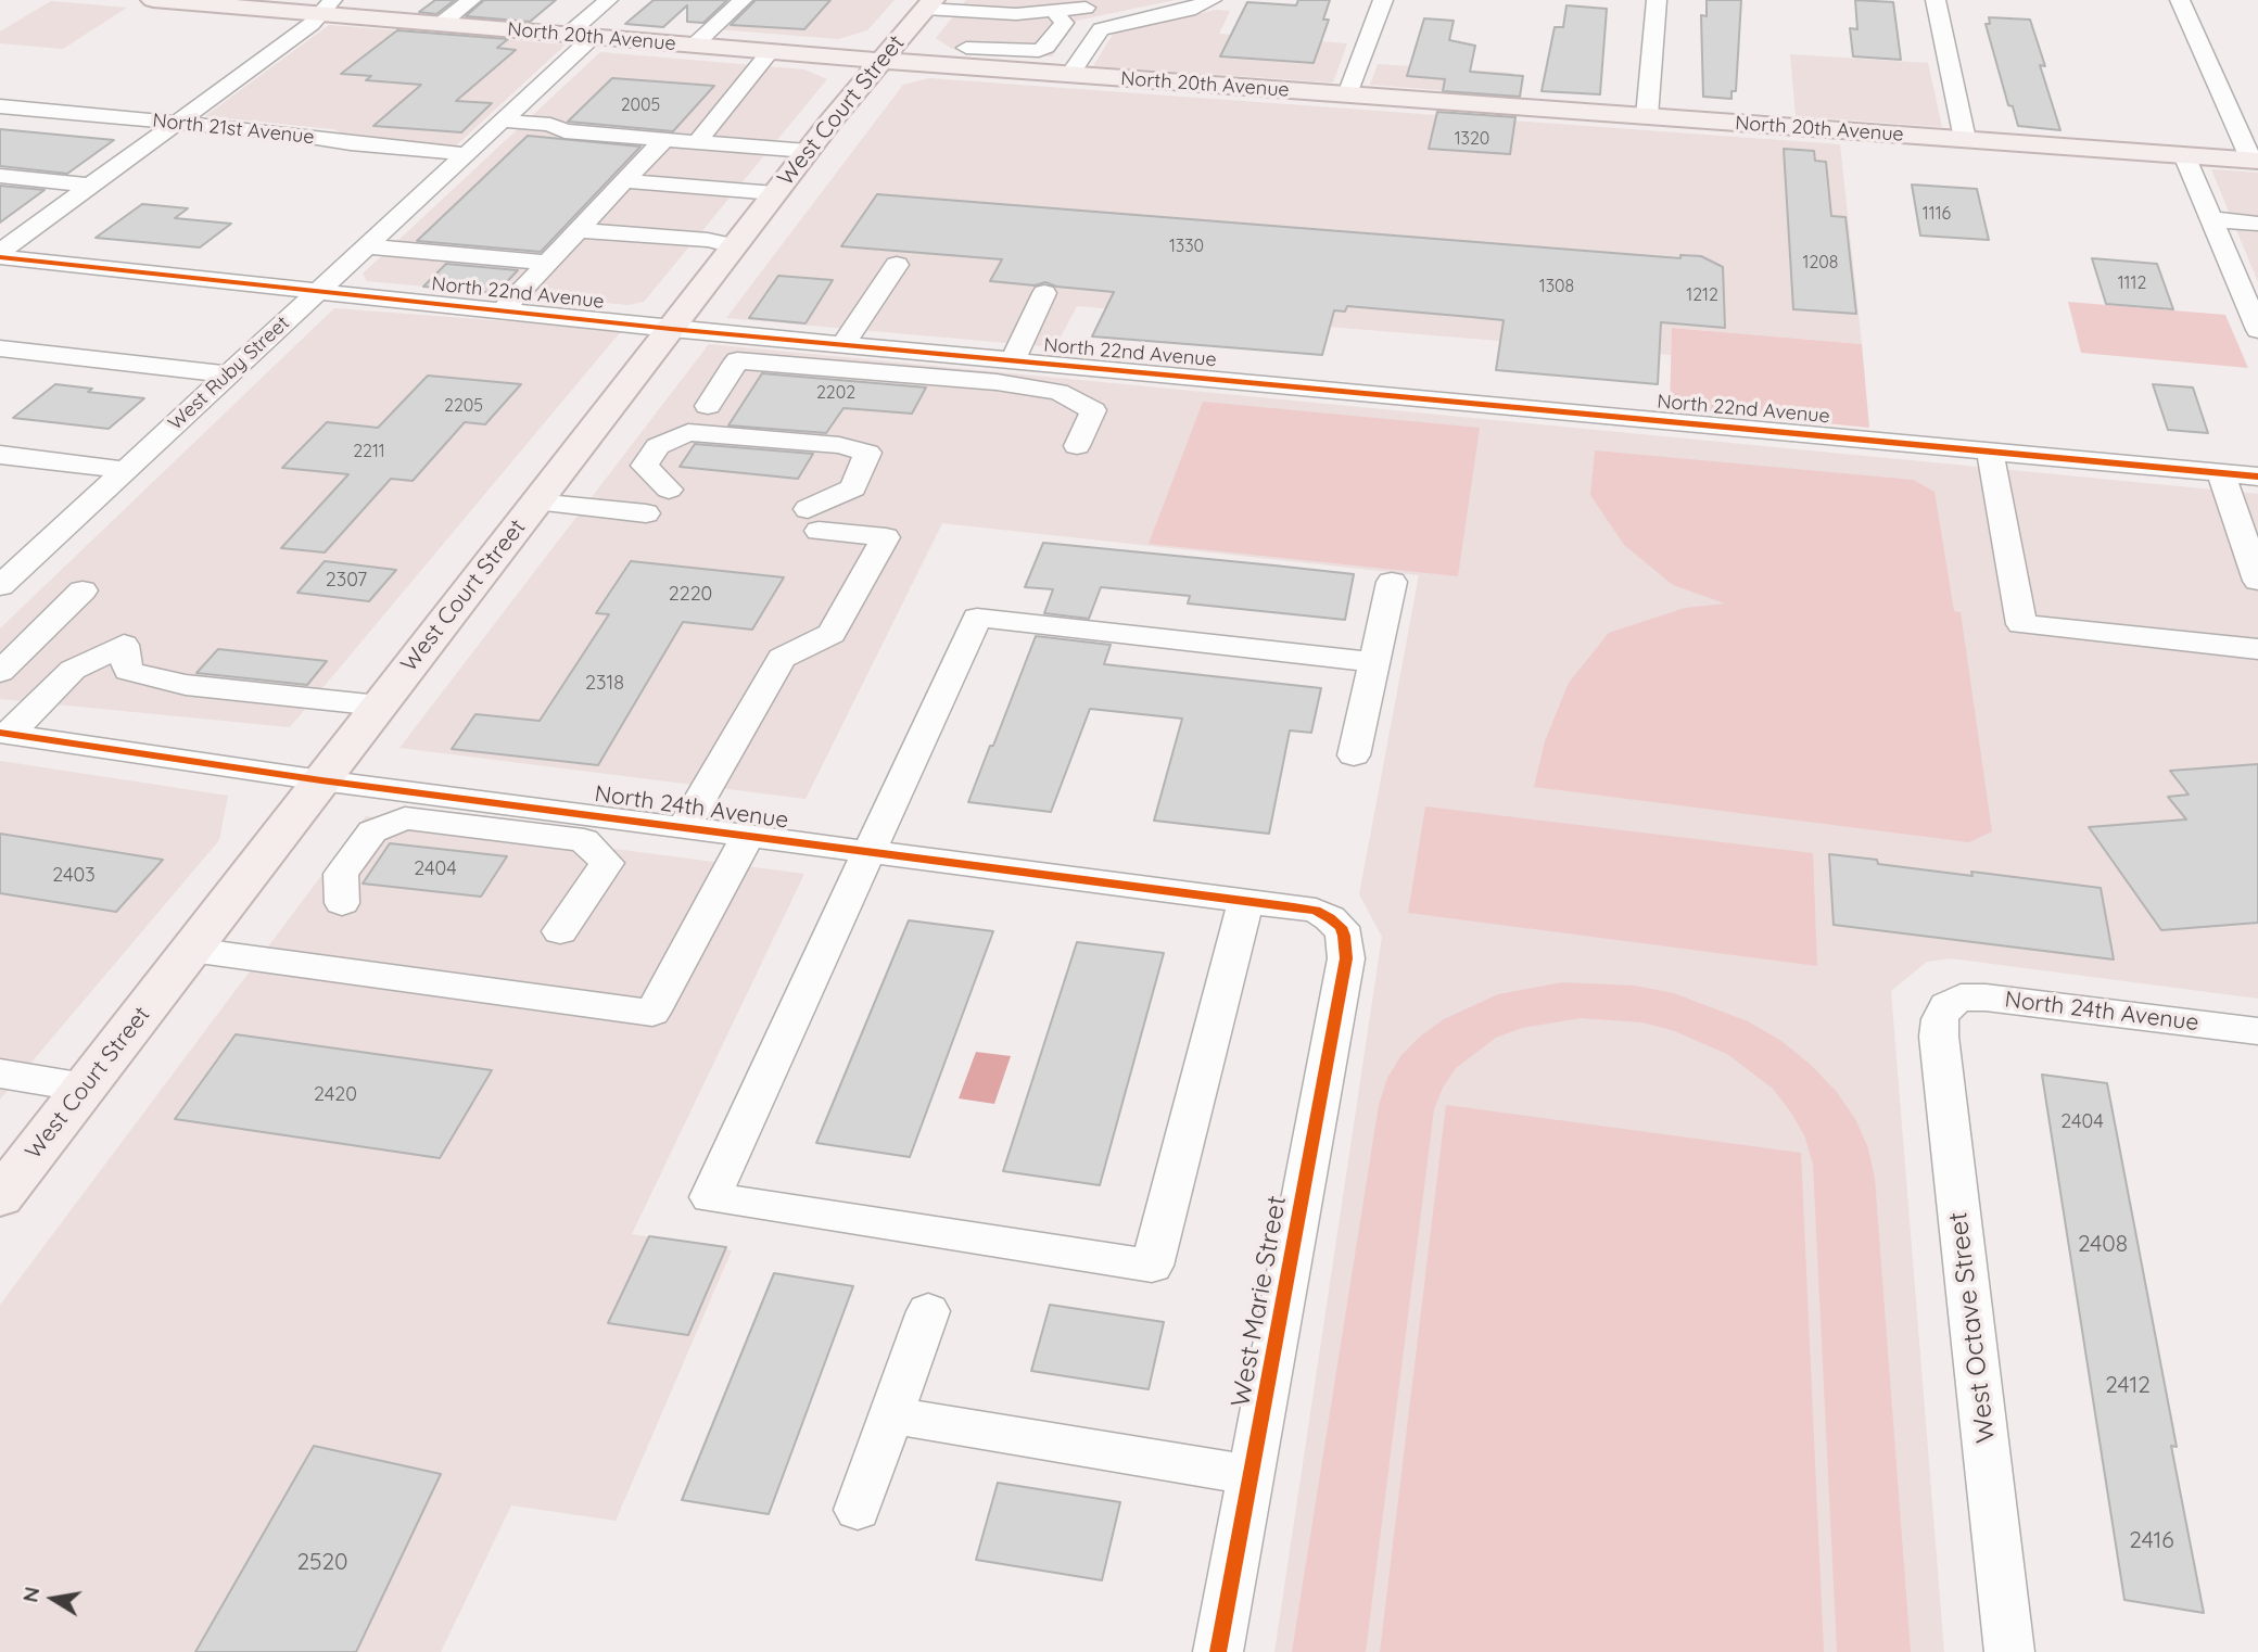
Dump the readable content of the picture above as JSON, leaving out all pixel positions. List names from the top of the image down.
{
  "streets": {
    "main road": ["North 20th Avenue", "West Court Street"],
    "street": [
      "North 21st Avenue",
      "North 22nd Avenue",
      "West Ruby Street",
      "North 24th Avenue",
      "West Marie Street",
      "West Octave Street"
    ]
  },
  "crossings": [
    ["North 20th Avenue", "West Court Street"],
    ["North 20th Avenue", "West Ruby Street"],
    ["West Court Street", "North 22nd Avenue"],
    ["West Court Street", "North 24th Avenue"],
    ["North 21st Avenue", "West Ruby Street"],
    ["North 22nd Avenue", "West Ruby Street"],
    ["North 24th Avenue", "West Marie Street"],
    ["North 24th Avenue", "West Octave Street"]
  ],
  "house_numbers": [
    "2005",
    "1320",
    "1116",
    "1330",
    "1208",
    "1112",
    "1308",
    "1212",
    "2202",
    "2205",
    "2211",
    "2307",
    "2220",
    "2318",
    "2404",
    "2403",
    "2420",
    "2404",
    "2408",
    "2412",
    "2416",
    "2520"
  ],
  "north": "left"
}
